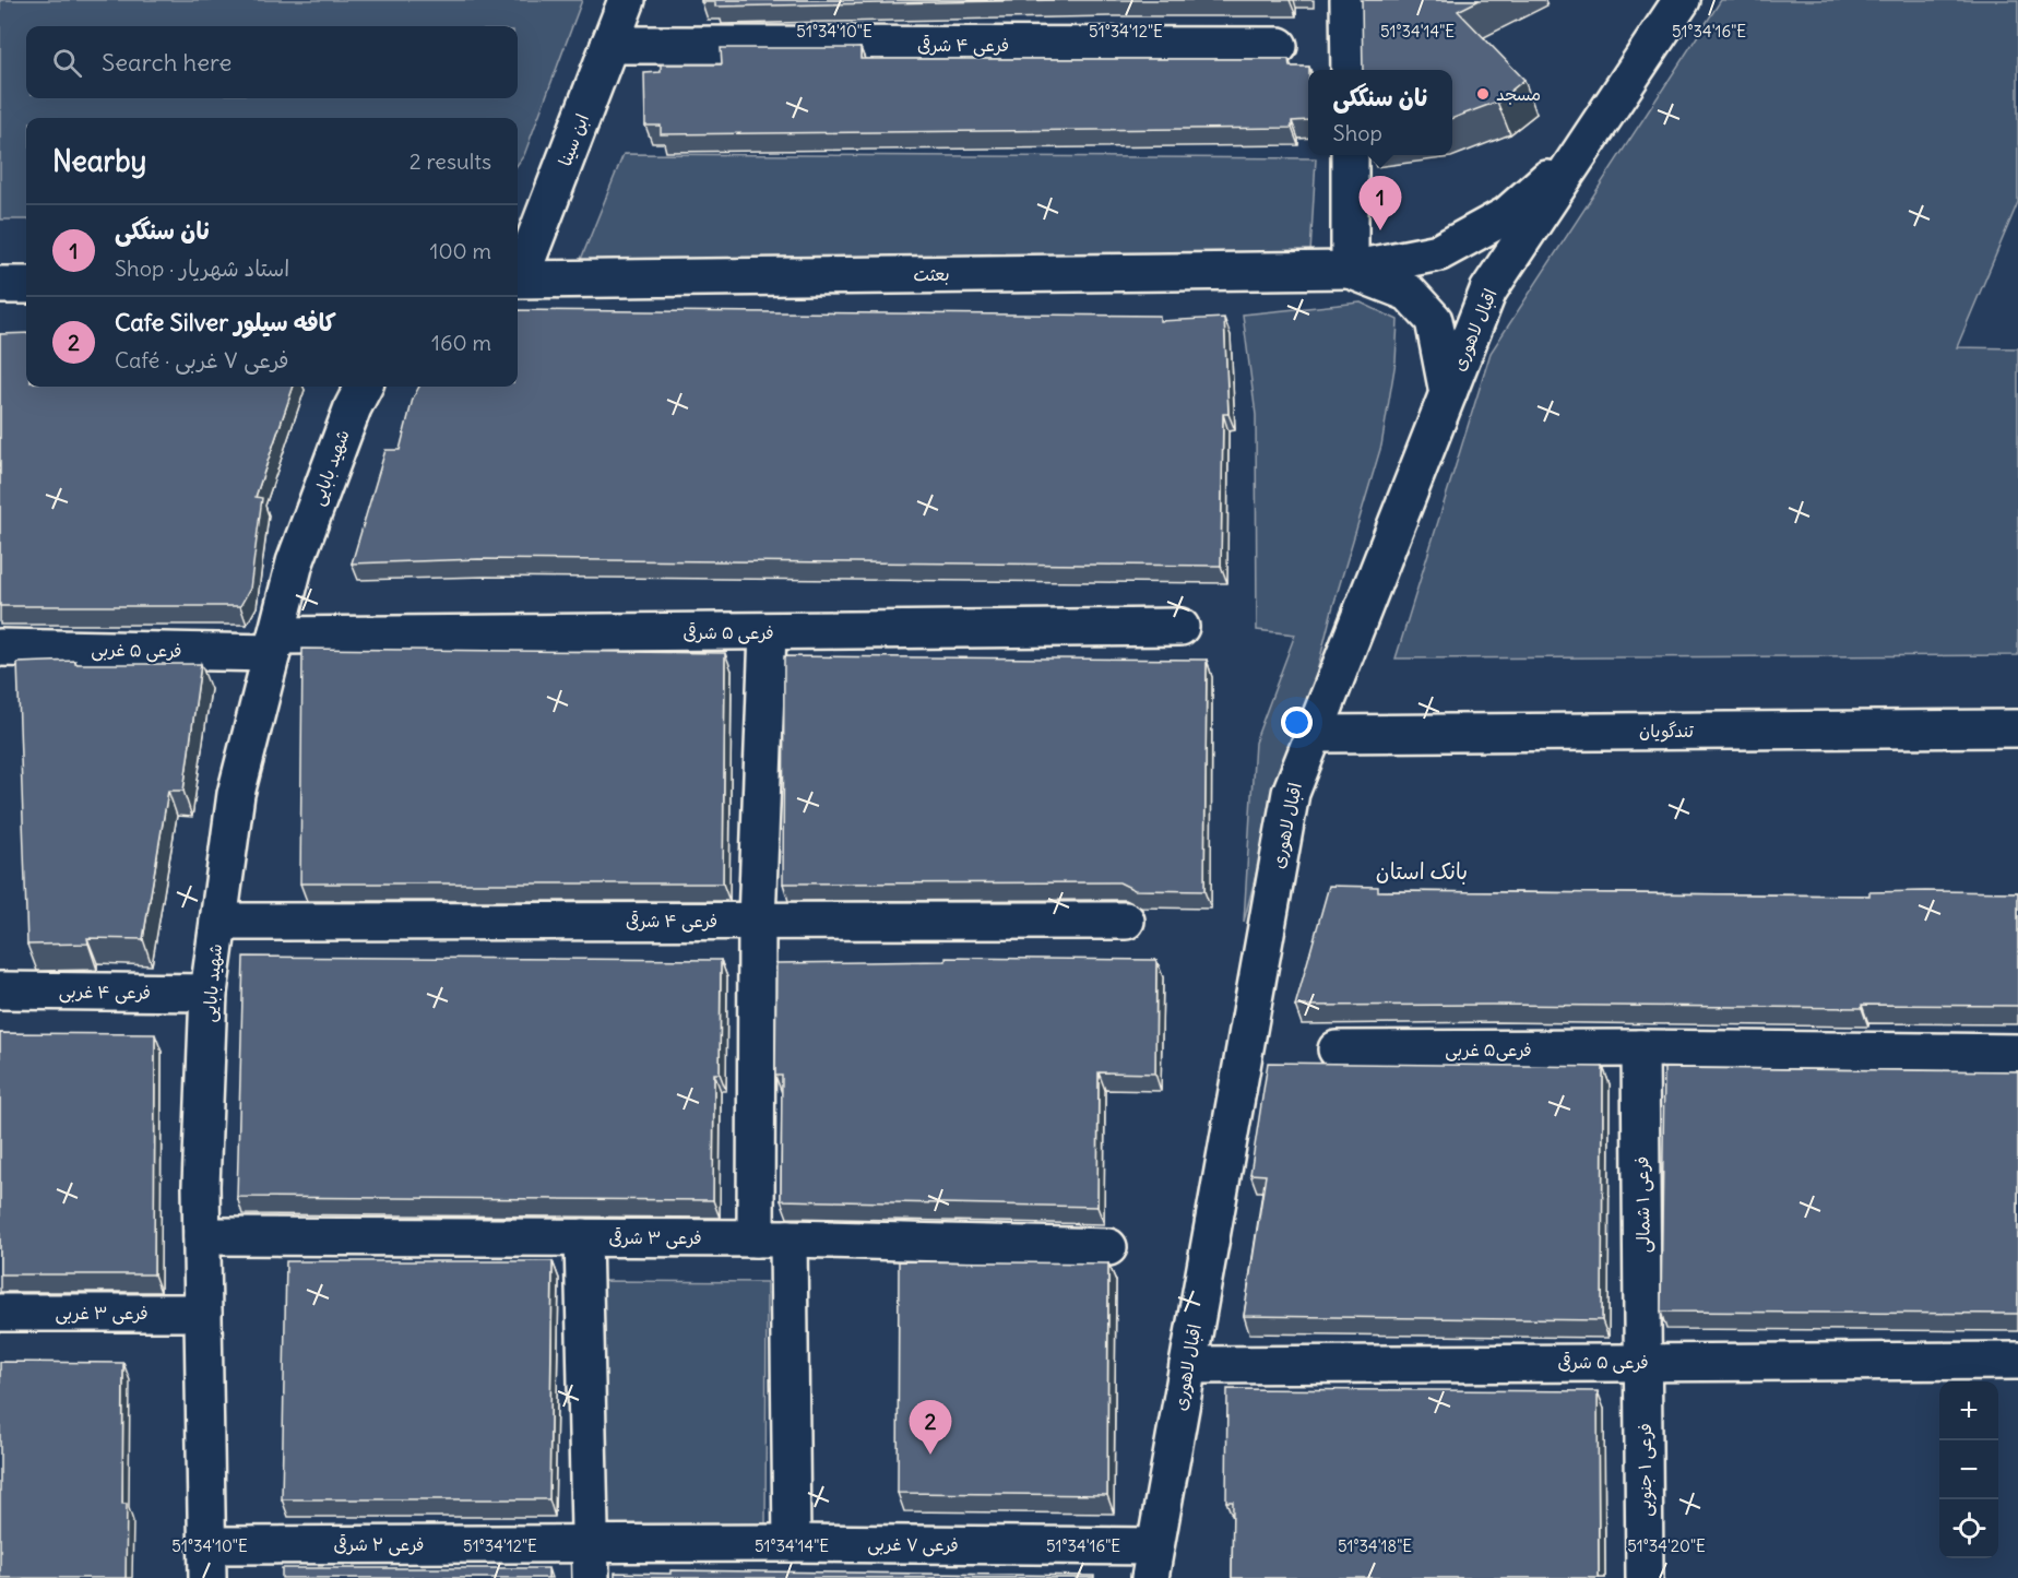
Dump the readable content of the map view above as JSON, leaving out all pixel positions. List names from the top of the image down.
{
  "streets": {
    "street": [
      "فرعی ۴ شرقی",
      "ابن سینا",
      "بعثت",
      "اقبال لاهوری",
      "شهید بابایی",
      "فرعی ۵ شرقی",
      "فرعی ۵ غربی",
      "تندگویان",
      "فرعی ۴ غربی",
      "فرعی۵ غربی",
      "فرعی ۱ شمالی",
      "فرعی ۳ شرقی",
      "فرعی ۳ غربی",
      "فرعی ۱ جنوبی",
      "فرعی ۲ شرقی",
      "فرعی ۷ غربی"
    ]
  },
  "crossings": [
    ["فرعی ۴ شرقی", "ابن سینا"],
    ["فرعی ۴ شرقی", "شهید بابایی"],
    ["اقبال لاهوری", "فرعی ۵ شرقی"],
    ["اقبال لاهوری", "تندگویان"],
    ["اقبال لاهوری", "فرعی ۷ غربی"],
    ["شهید بابایی", "فرعی ۵ شرقی"],
    ["شهید بابایی", "فرعی ۵ غربی"],
    ["شهید بابایی", "فرعی ۴ غربی"],
    ["شهید بابایی", "فرعی ۳ شرقی"],
    ["شهید بابایی", "فرعی ۳ غربی"],
    ["شهید بابایی", "فرعی ۲ شرقی"],
    ["فرعی ۵ شرقی", "فرعی ۵ غربی"],
    ["فرعی ۵ شرقی", "فرعی ۱ شمالی"],
    ["فرعی ۵ شرقی", "فرعی ۱ جنوبی"],
    ["فرعی۵ غربی", "فرعی ۱ شمالی"],
    ["فرعی ۱ شمالی", "فرعی ۱ جنوبی"],
    ["فرعی ۲ شرقی", "فرعی ۷ غربی"]
  ],
  "districts": ["بانک استان"],
  "places": ["مسجد"],
  "page": {
    "search": "Search here",
    "popup": ["نان سنگکی", "Shop"],
    "heading": ["Nearby", "2 results"],
    "pins": ["1", "2"],
    "list": [
      {
        "mark": "1",
        "name": "نان سنگکی",
        "note": "Shop · استاد شهریار",
        "value": "100 m"
      },
      {
        "mark": "2",
        "name": "Cafe Silver کافه سیلور",
        "note": "Café · فرعی ۷ غربی",
        "value": "160 m"
      }
    ],
    "map_buttons": ["+", "−"]
  },
  "coordinates": [
    "51°34'10\"E",
    "51°34'12\"E",
    "51°34'14\"E",
    "51°34'16\"E",
    "51°34'18\"E",
    "51°34'20\"E"
  ]
}
